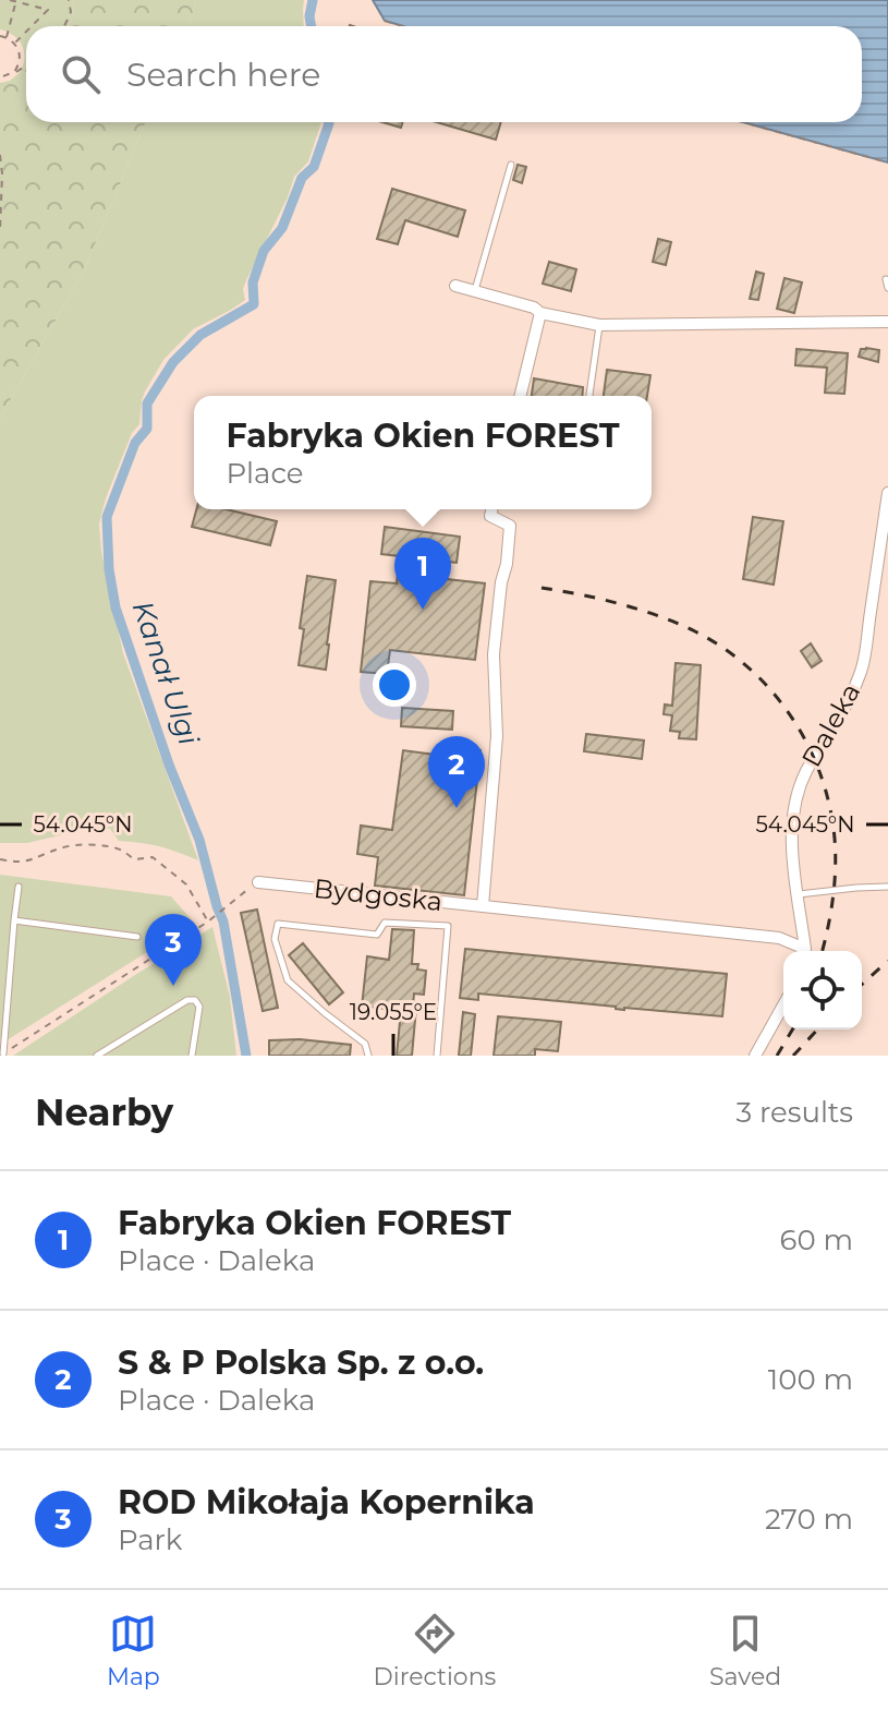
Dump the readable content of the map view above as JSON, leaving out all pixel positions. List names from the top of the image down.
{
  "streets": {
    "street": ["Daleka", "Bydgoska"]
  },
  "water": ["Kanał Ulgi"],
  "page": {
    "search": "Search here",
    "popup": ["Fabryka Okien FOREST", "Place"],
    "pins": ["1", "2", "3"],
    "heading": ["Nearby", "3 results"],
    "list": [
      {
        "mark": "1",
        "name": "Fabryka Okien FOREST",
        "note": "Place · Daleka",
        "value": "60 m"
      },
      {
        "mark": "2",
        "name": "S & P Polska Sp. z o.o.",
        "note": "Place · Daleka",
        "value": "100 m"
      },
      {
        "mark": "3",
        "name": "ROD Mikołaja Kopernika",
        "note": "Park",
        "value": "270 m"
      }
    ],
    "nav": ["Map", "Directions", "Saved"]
  },
  "coordinates": ["54.045°N", "19.055°E"]
}
